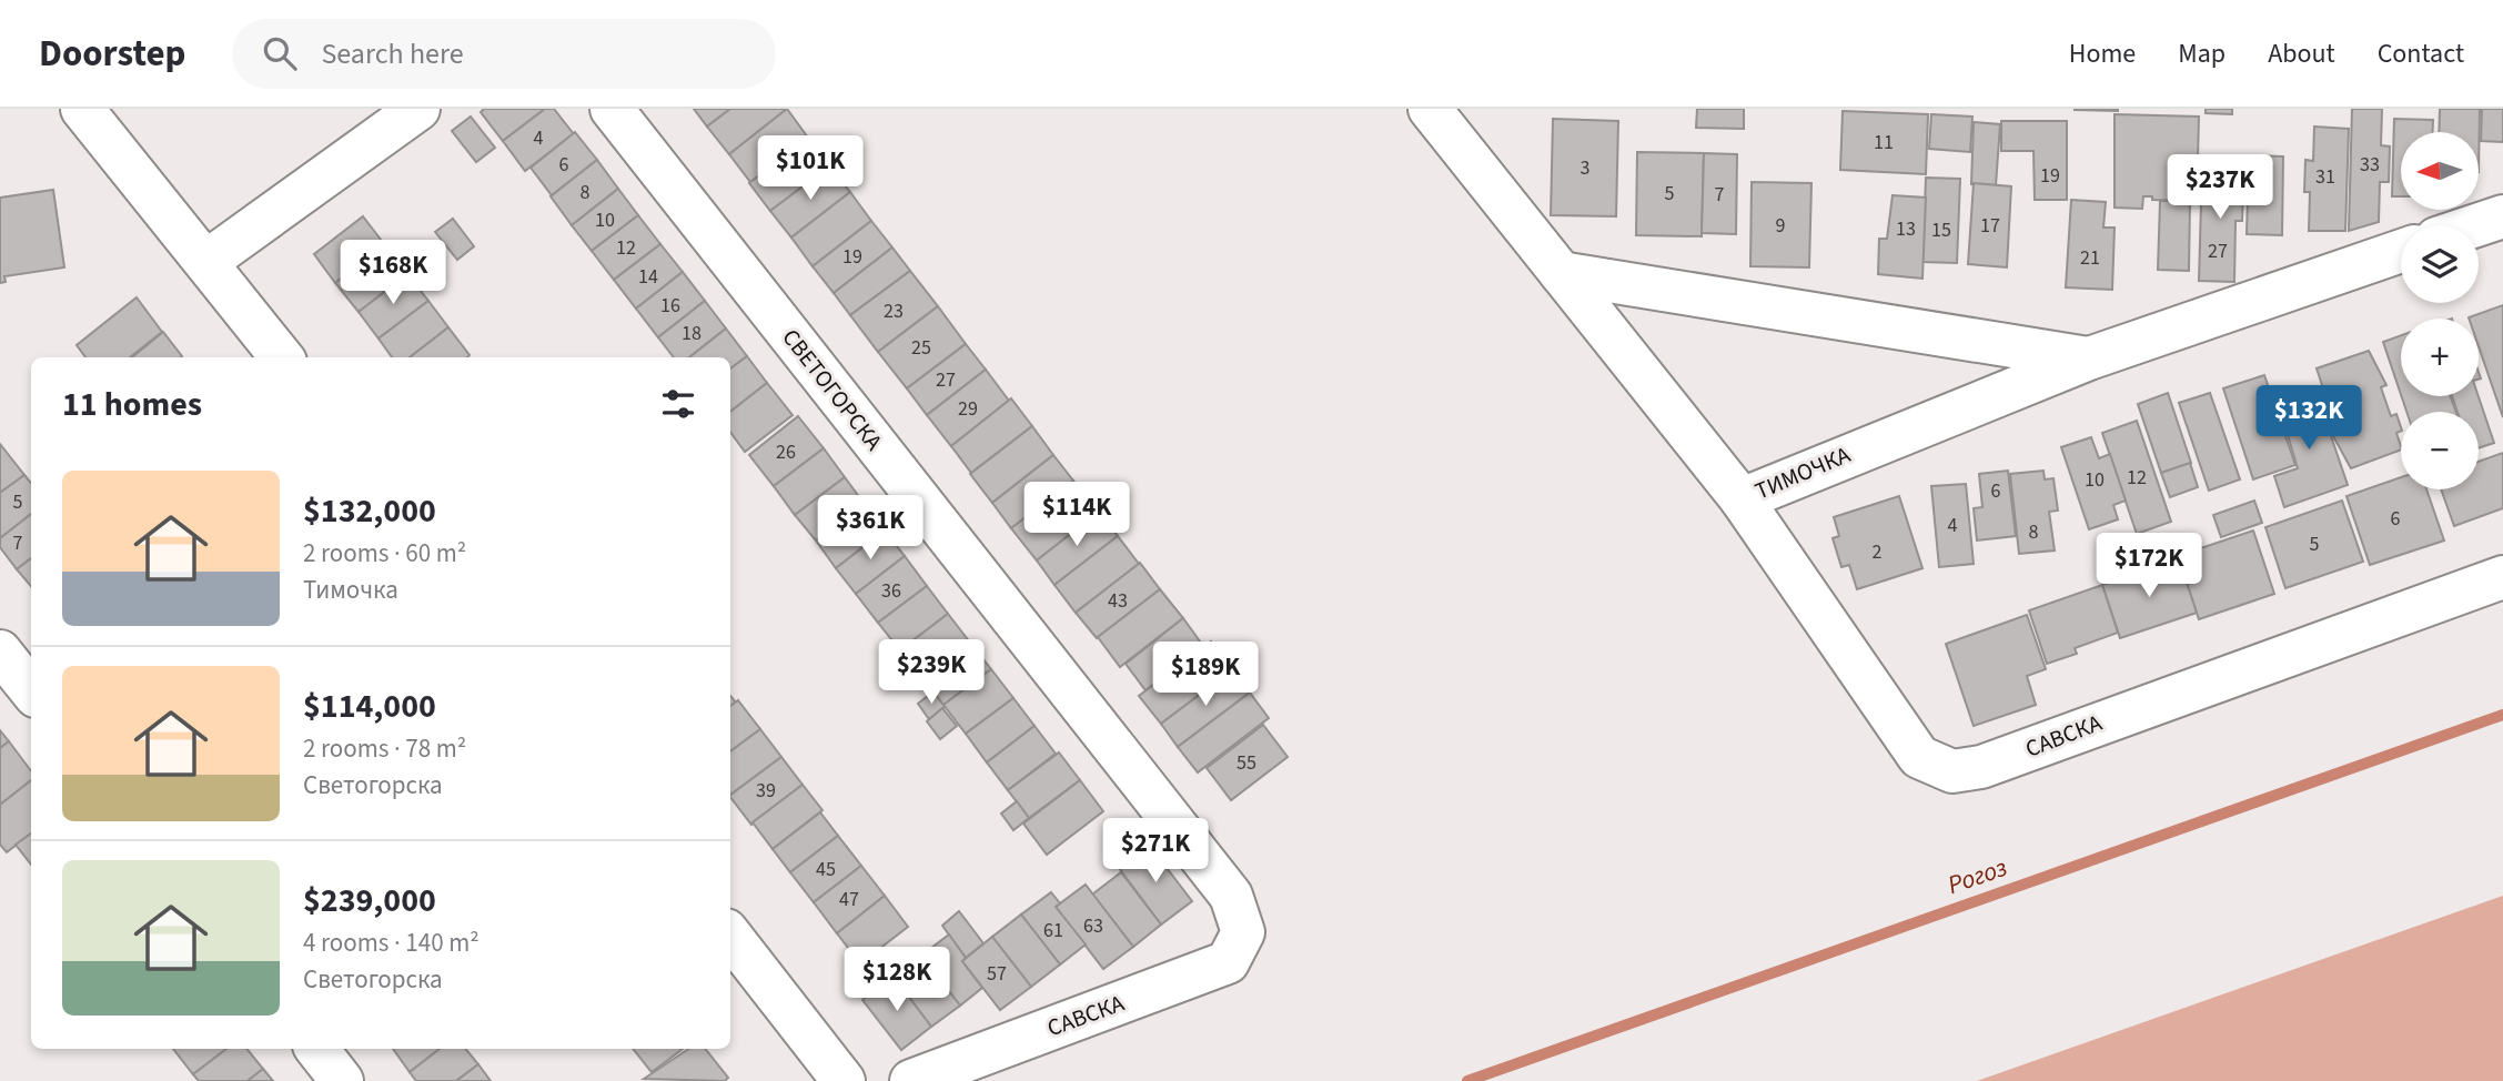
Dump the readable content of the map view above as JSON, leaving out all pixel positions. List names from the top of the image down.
{
  "streets": {
    "street": ["СВЕТОГОРСКА", "ТИМОЧКА", "САВСКА"]
  },
  "crossings": [
    ["СВЕТОГОРСКА", "САВСКА"],
    ["ТИМОЧКА", "САВСКА"]
  ],
  "water": ["Рогоз"],
  "house_numbers": [
    "4",
    "11",
    "6",
    "33",
    "3",
    "19",
    "31",
    "8",
    "5",
    "7",
    "10",
    "9",
    "17",
    "13",
    "15",
    "12",
    "27",
    "19",
    "21",
    "14",
    "16",
    "23",
    "18",
    "25",
    "27",
    "29",
    "26",
    "12",
    "10",
    "6",
    "5",
    "6",
    "4",
    "8",
    "7",
    "5",
    "2",
    "36",
    "43",
    "55",
    "39",
    "45",
    "47",
    "63",
    "61",
    "57"
  ],
  "north": "left",
  "page": {
    "header": "Doorstep",
    "search": "Search here",
    "nav": [
      "Home",
      "Map",
      "About",
      "Contact"
    ],
    "map_buttons": ["+", "−"],
    "price": [
      "$101K",
      "$237K",
      "$168K",
      "$132K",
      "$114K",
      "$361K",
      "$172K",
      "$239K",
      "$189K",
      "$271K",
      "$128K"
    ],
    "heading": "11 homes",
    "list": [
      {
        "name": "$132,000",
        "note": "2 rooms · 60 m² · Тимочка"
      },
      {
        "name": "$114,000",
        "note": "2 rooms · 78 m² · Светогорска"
      },
      {
        "name": "$239,000",
        "note": "4 rooms · 140 m² · Светогорска"
      }
    ]
  }
}
